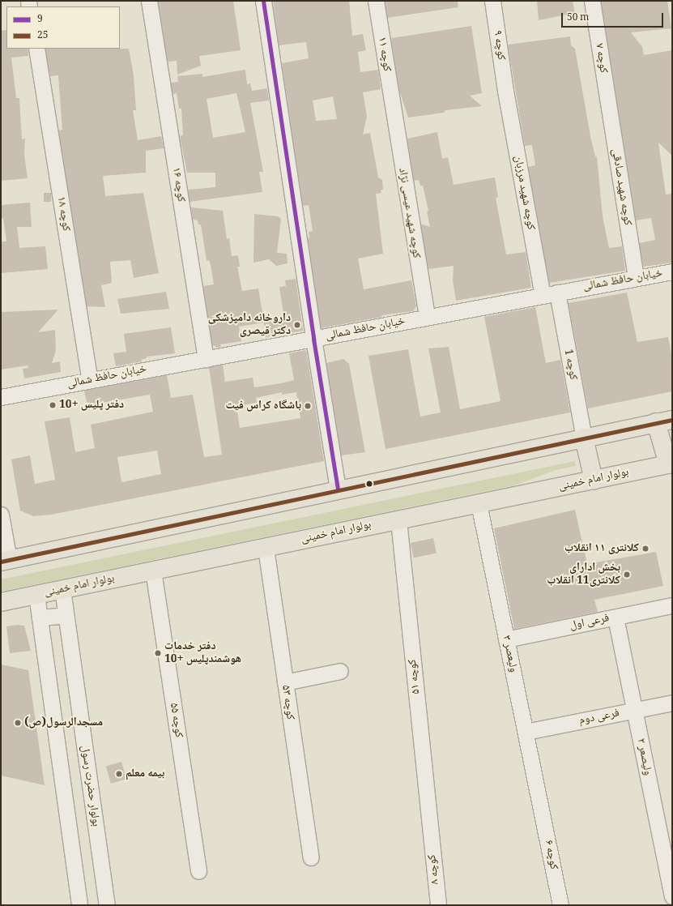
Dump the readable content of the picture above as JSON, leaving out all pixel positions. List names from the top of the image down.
{
  "streets": {
    "main road": ["بولوار امام خمینی"],
    "street": [
      "کوچه ۹",
      "کوچه ۱۱",
      "کوچه ۷",
      "کوچه ۱۶",
      "کوچه شهید صادقی",
      "کوچه شهید مرزبان",
      "کوچه شهید عیسی نژاد",
      "کوچه ۱۸",
      "خیابان حافظ شمالی",
      "کوچه 1",
      "فرعی اول",
      "ولیعصر ۳",
      "کوچه ۵۱",
      "کوچه ۵۳",
      "فرعی دوم",
      "کوچه ۵۵",
      "ولیصعر ۲",
      "بولوار حضرت رسول",
      "کوچه ۶",
      "کوچه ۸"
    ]
  },
  "crossings": [
    ["کوچه ۹", "کوچه شهید مرزبان"],
    ["کوچه ۱۱", "کوچه شهید عیسی نژاد"],
    ["کوچه ۷", "کوچه شهید صادقی"],
    ["کوچه ۱۶", "خیابان حافظ شمالی"],
    ["کوچه شهید صادقی", "خیابان حافظ شمالی"],
    ["کوچه شهید مرزبان", "خیابان حافظ شمالی"],
    ["کوچه شهید مرزبان", "کوچه 1"],
    ["کوچه شهید عیسی نژاد", "خیابان حافظ شمالی"],
    ["کوچه ۱۸", "خیابان حافظ شمالی"],
    ["خیابان حافظ شمالی", "کوچه 1"],
    ["بولوار امام خمینی", "ولیعصر ۳"],
    ["بولوار امام خمینی", "کوچه ۵۱"],
    ["بولوار امام خمینی", "کوچه ۵۳"],
    ["بولوار امام خمینی", "کوچه ۵۵"],
    ["بولوار امام خمینی", "بولوار حضرت رسول"],
    ["فرعی اول", "ولیعصر ۳"],
    ["فرعی اول", "ولیصعر ۲"],
    ["ولیعصر ۳", "فرعی دوم"],
    ["ولیعصر ۳", "کوچه ۶"],
    ["کوچه ۵۱", "کوچه ۸"],
    ["فرعی دوم", "ولیصعر ۲"]
  ],
  "places": [
    "داروخانه دامپزشکی دکتر قیصری",
    "دفتر پلیس +10",
    "باشگاه کراس فیت",
    "کلانتری ۱۱ انقلاب",
    "بخش ادارای کلانتری11 انقلاب",
    "دفتر خدمات هوشمندپلیس +10",
    "مسجدالرسول(ص)",
    "بیمه معلم"
  ],
  "lines": ["transit line 9", "transit line 25"],
  "legend": ["9", "25"],
  "scale_bar": "50 m"
}
